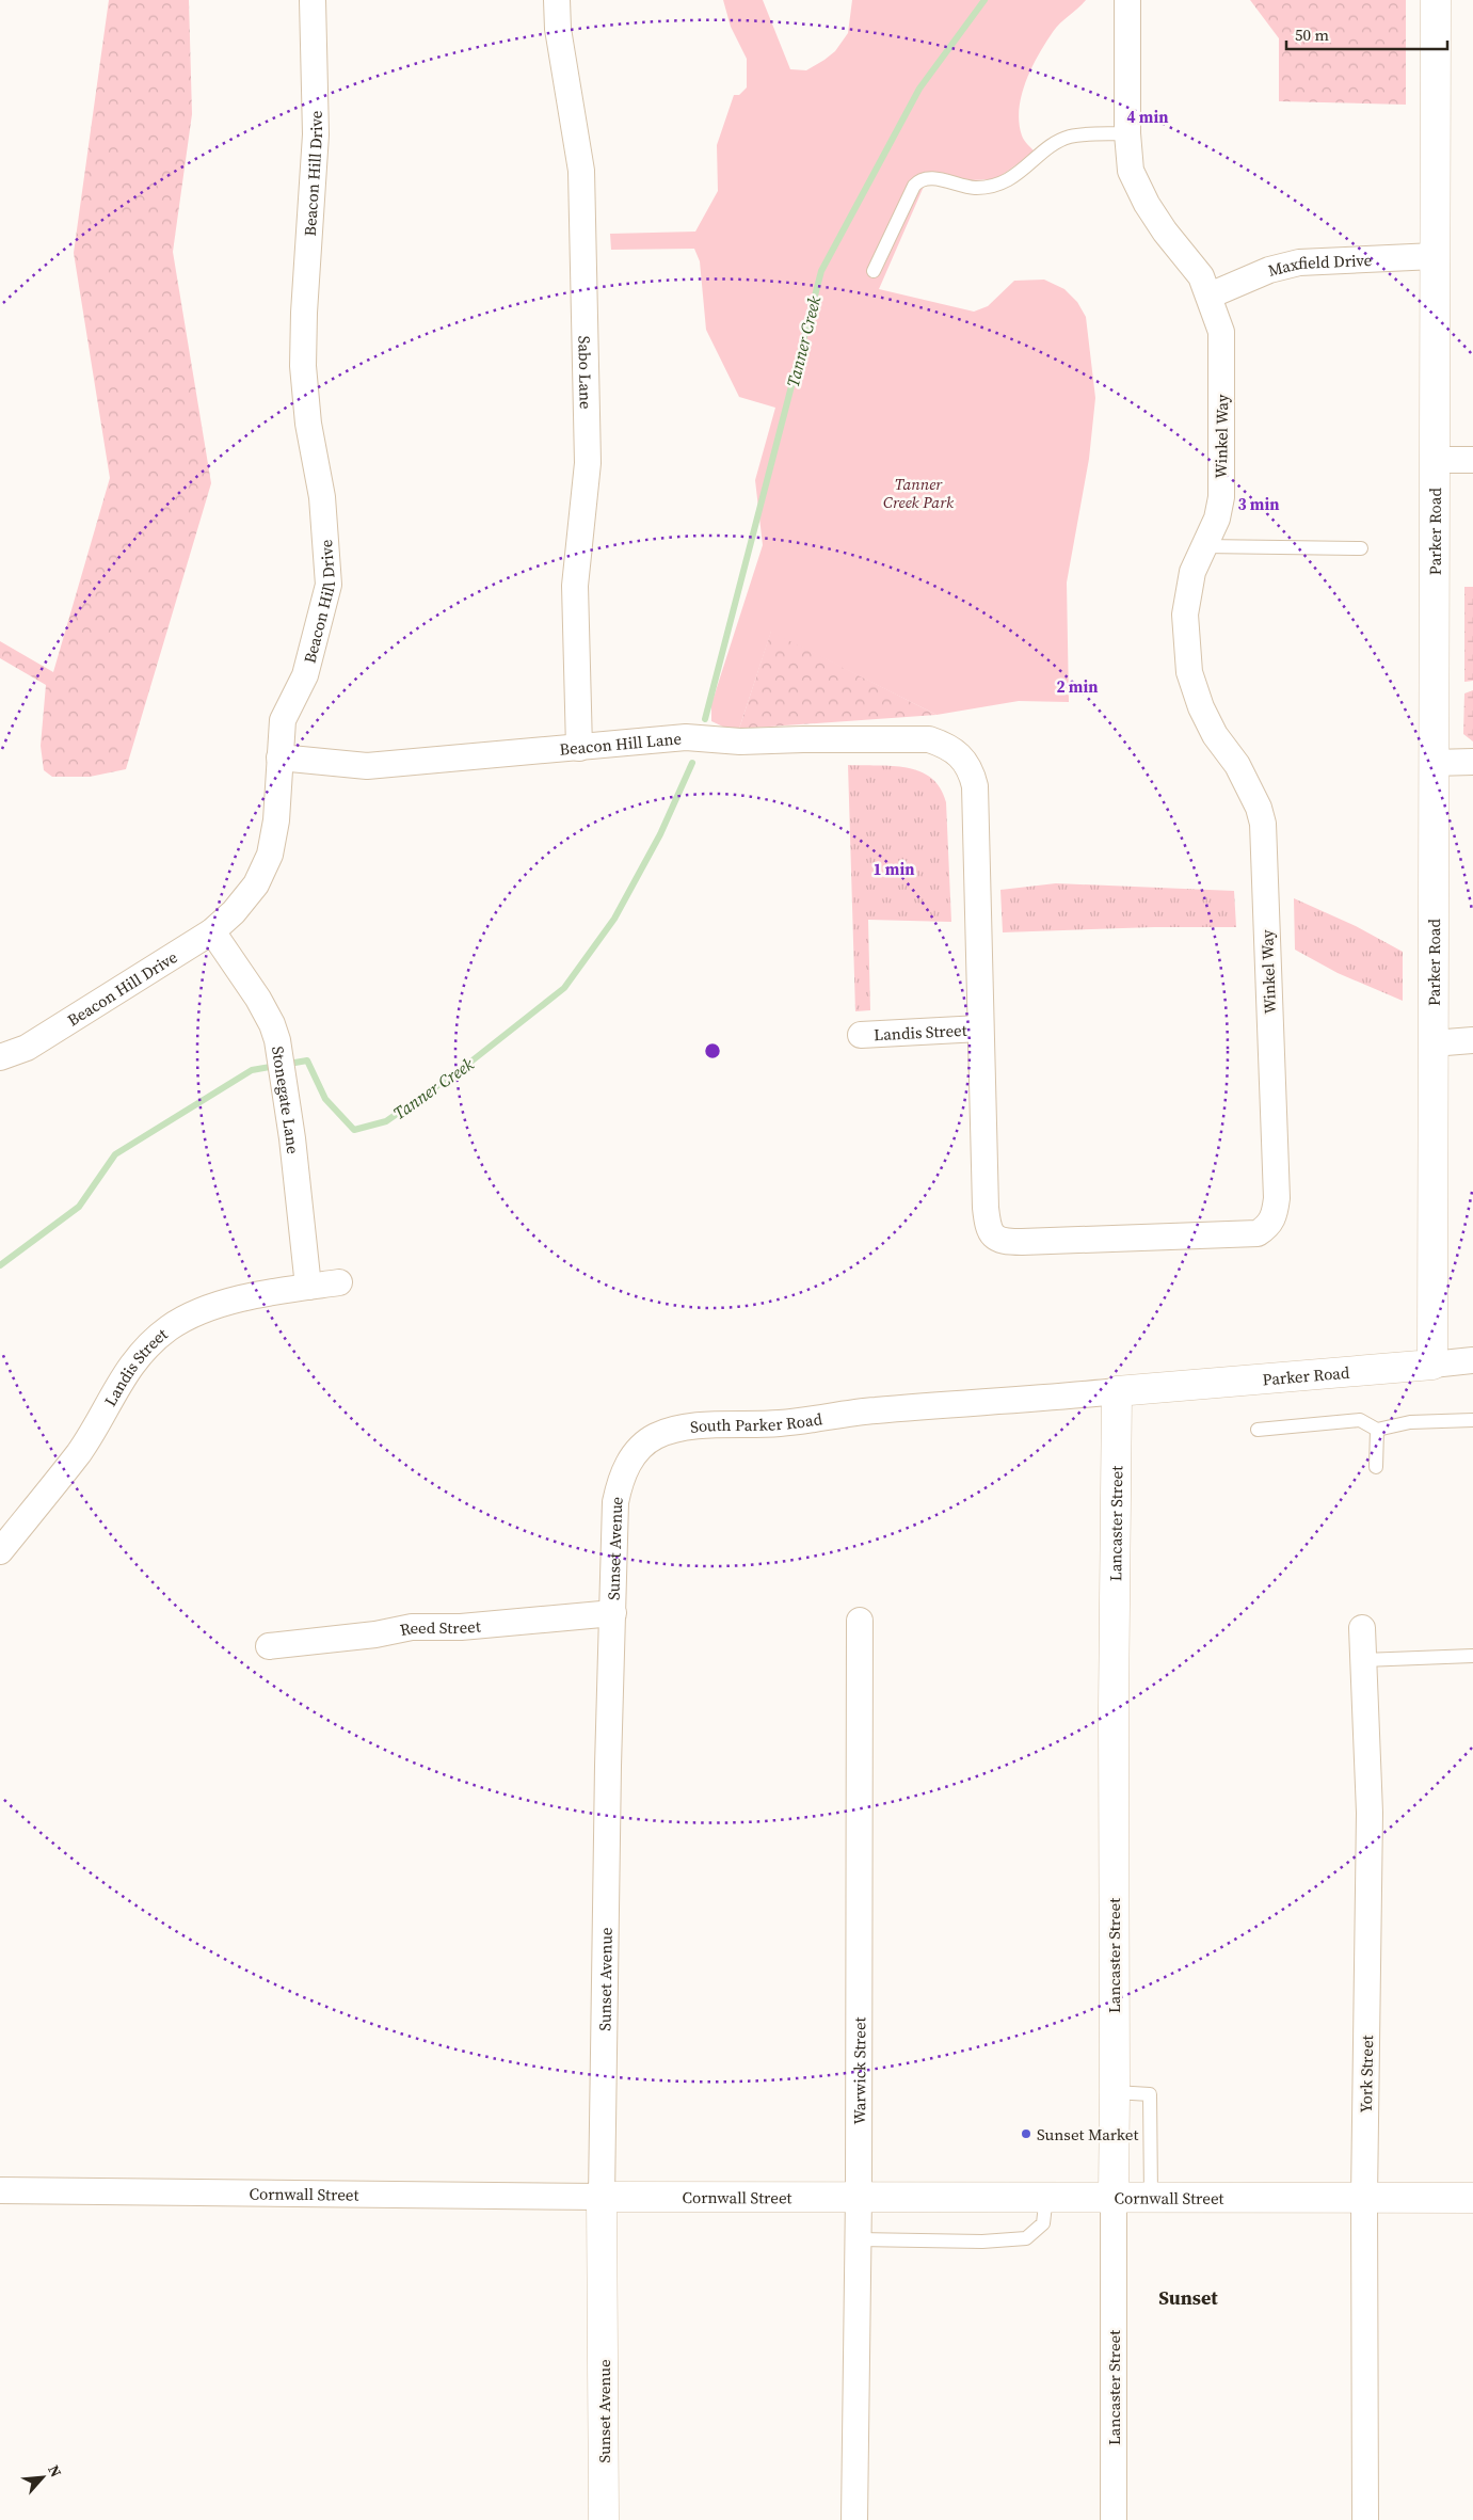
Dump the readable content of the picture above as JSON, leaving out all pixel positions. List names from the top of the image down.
{
  "streets": {
    "street": [
      "Beacon Hill Drive",
      "Maxfield Drive",
      "Sabo Lane",
      "Winkel Way",
      "Parker Road",
      "Beacon Hill Lane",
      "Landis Street",
      "Stonegate Lane",
      "South Parker Road",
      "Lancaster Street",
      "Sunset Avenue",
      "Reed Street",
      "Warwick Street",
      "York Street",
      "Cornwall Street"
    ]
  },
  "crossings": [
    ["Beacon Hill Drive", "Beacon Hill Lane"],
    ["Beacon Hill Drive", "Stonegate Lane"],
    ["Maxfield Drive", "Winkel Way"],
    ["Maxfield Drive", "Parker Road"],
    ["Sabo Lane", "Beacon Hill Lane"],
    ["Winkel Way", "Beacon Hill Lane"],
    ["Winkel Way", "Landis Street"],
    ["Parker Road", "South Parker Road"],
    ["Parker Road", "Lancaster Street"],
    ["Landis Street", "Stonegate Lane"],
    ["South Parker Road", "Sunset Avenue"],
    ["Lancaster Street", "Cornwall Street"],
    ["Sunset Avenue", "Reed Street"],
    ["Sunset Avenue", "Cornwall Street"],
    ["Warwick Street", "Cornwall Street"],
    ["York Street", "Cornwall Street"]
  ],
  "districts": ["Sunset"],
  "water": ["Tanner Creek"],
  "parks": ["Tanner Creek Park"],
  "places": ["Sunset Market"],
  "scale_bar": "50 m",
  "north": "top right",
  "rings": [
    "4 min",
    "3 min",
    "2 min",
    "1 min"
  ]
}
